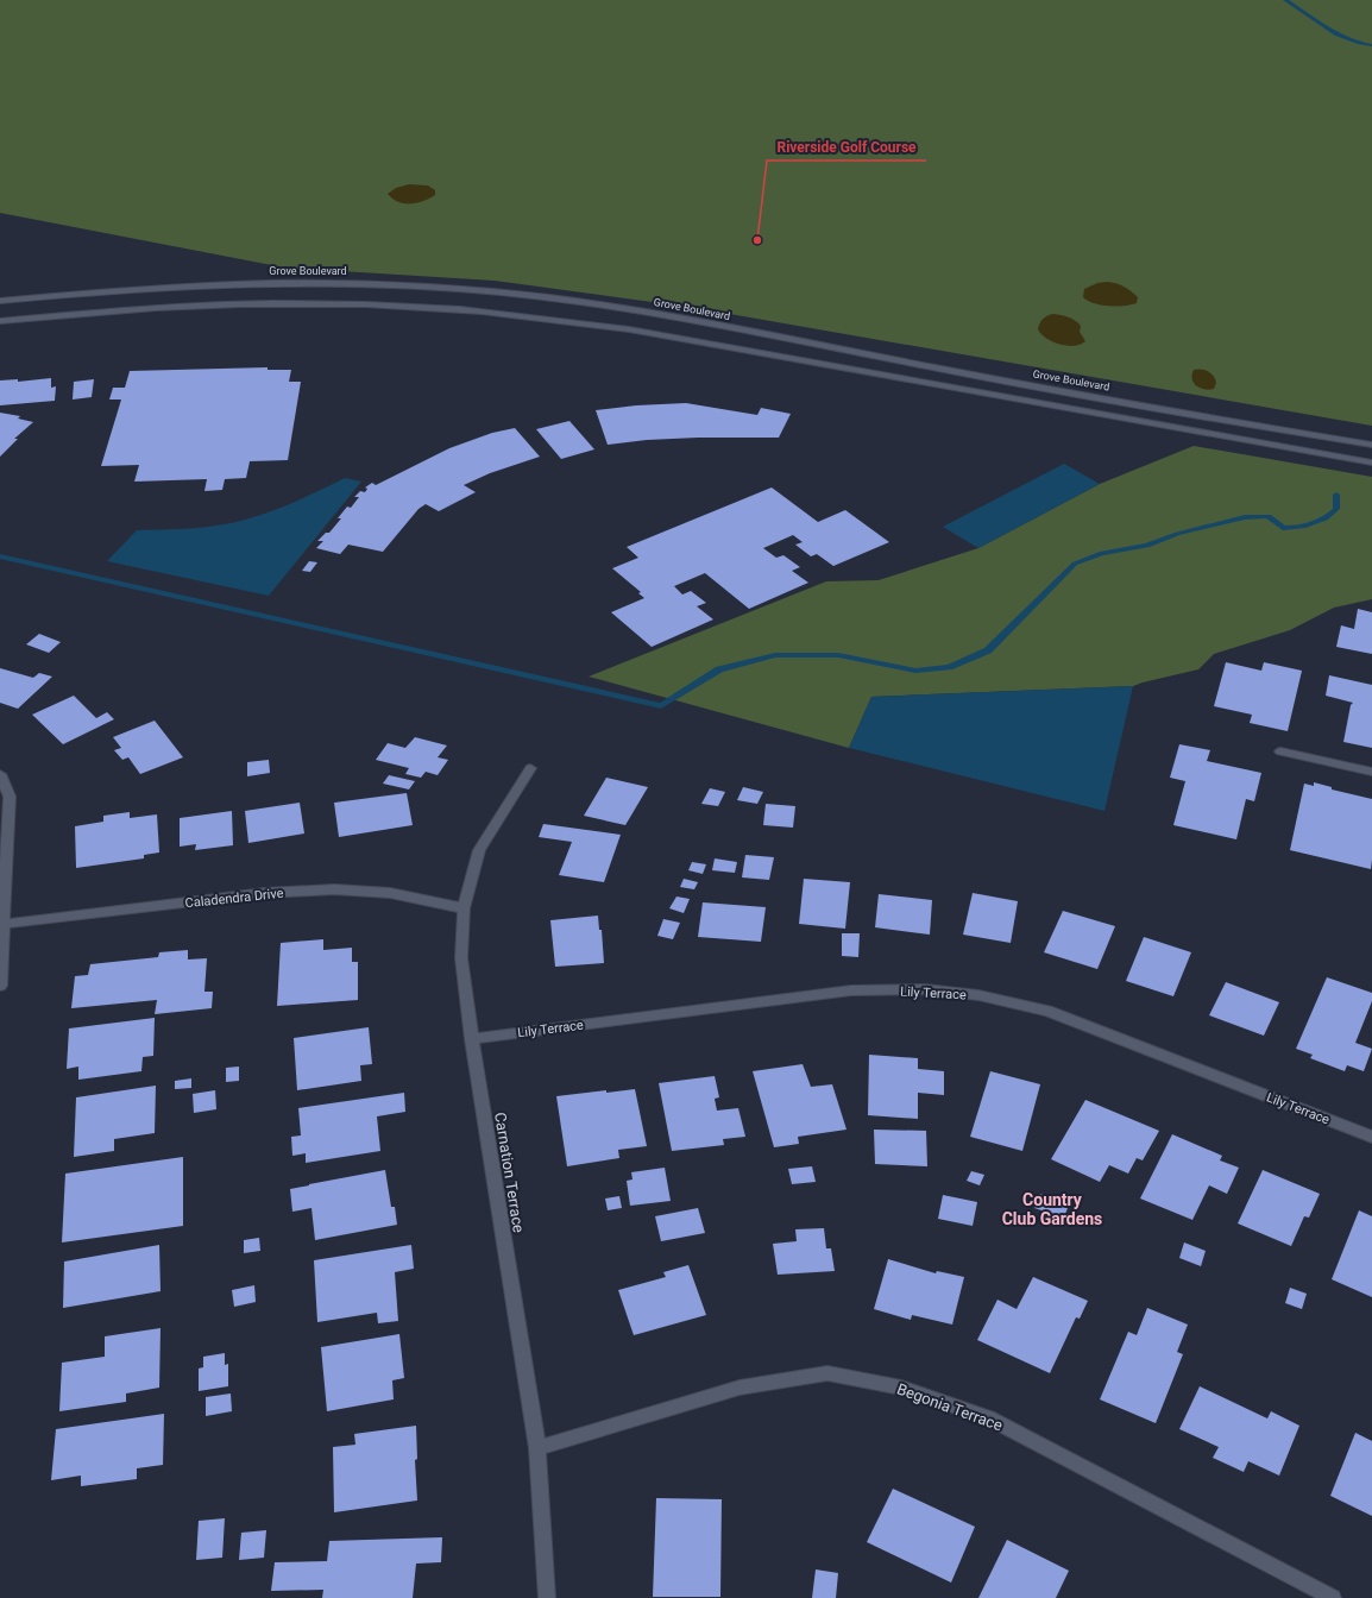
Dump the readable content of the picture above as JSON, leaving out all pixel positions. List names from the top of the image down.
{
  "streets": {
    "street": [
      "Grove Boulevard",
      "Caladendra Drive",
      "Lily Terrace",
      "Carnation Terrace",
      "Begonia Terrace"
    ]
  },
  "crossings": [
    ["Caladendra Drive", "Carnation Terrace"],
    ["Lily Terrace", "Carnation Terrace"],
    ["Carnation Terrace", "Begonia Terrace"]
  ],
  "districts": ["Country Club Gardens"],
  "places": ["Riverside Golf Course"]
}
